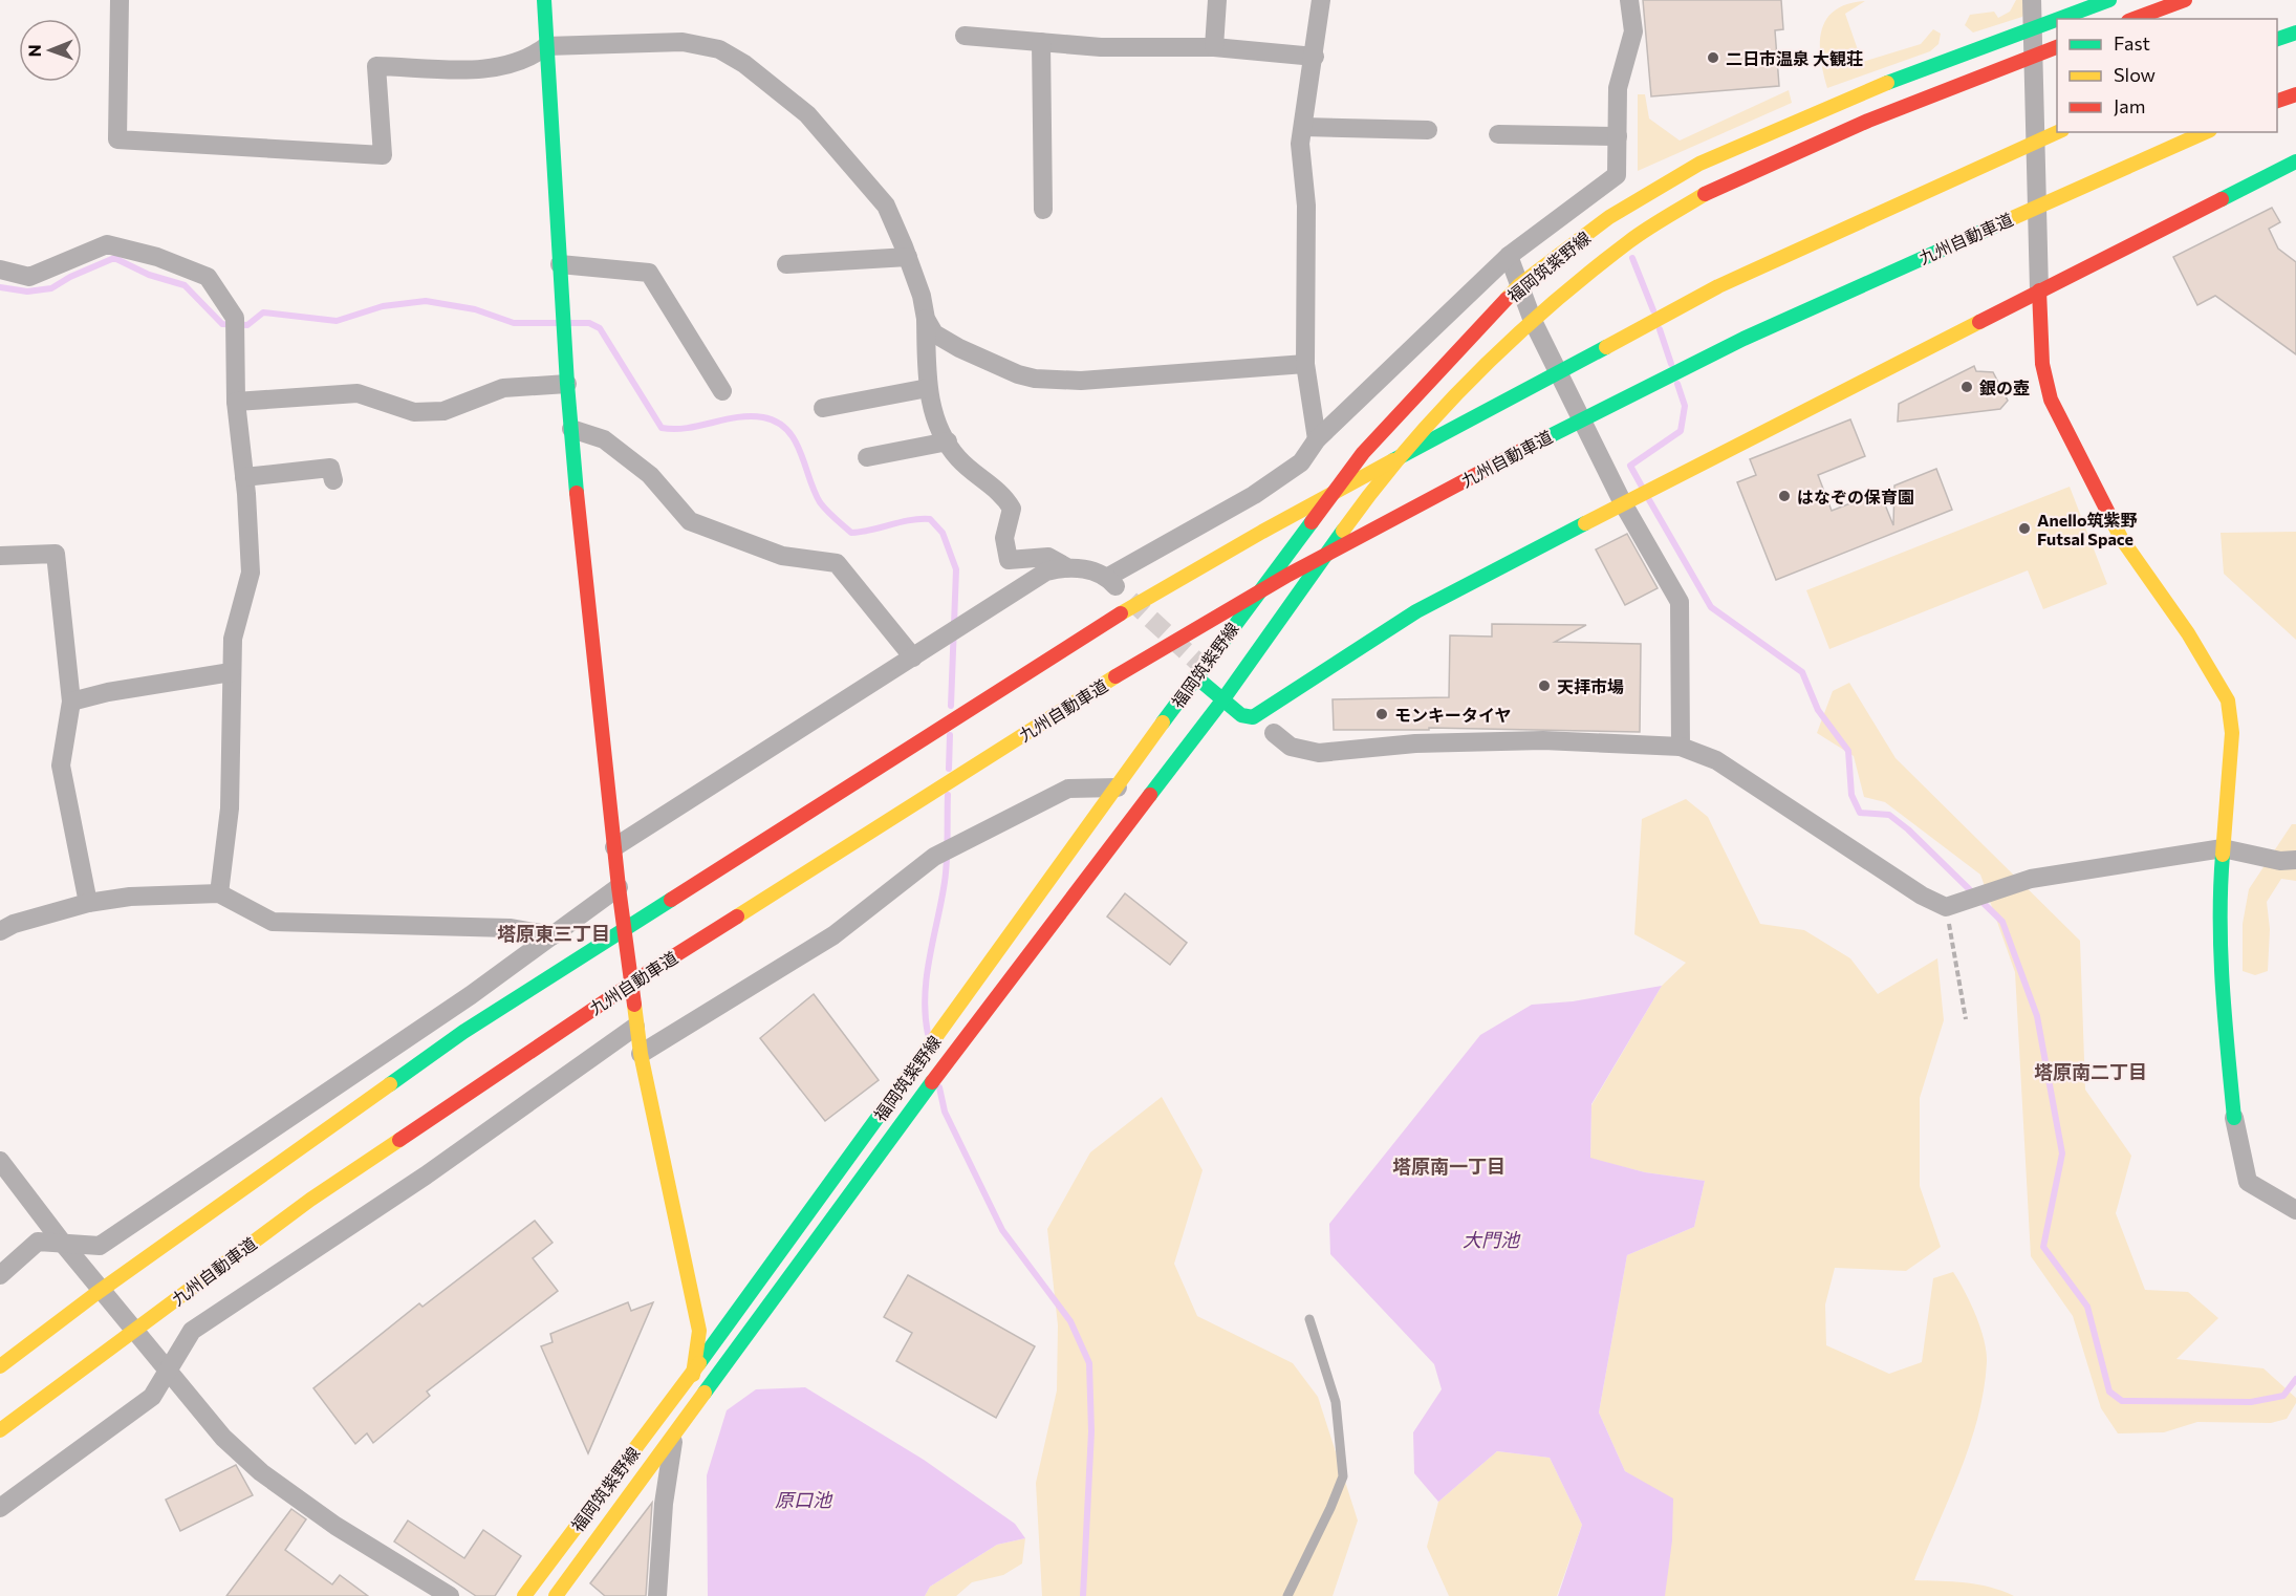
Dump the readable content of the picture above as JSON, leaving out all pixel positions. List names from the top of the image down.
{
  "streets": {
    "main road": ["九州自動車道", "福岡筑紫野線"]
  },
  "districts": ["塔原東三丁目", "塔原南二丁目", "塔原南一丁目"],
  "water": ["大門池", "原口池"],
  "places": [
    "二日市温泉 大観荘",
    "銀の壺",
    "はなぞの保育園",
    "Anello筑紫野 Futsal Space",
    "天拝市場",
    "モンキータイヤ"
  ],
  "legend": ["Fast", "Slow", "Jam"],
  "north": "left"
}
